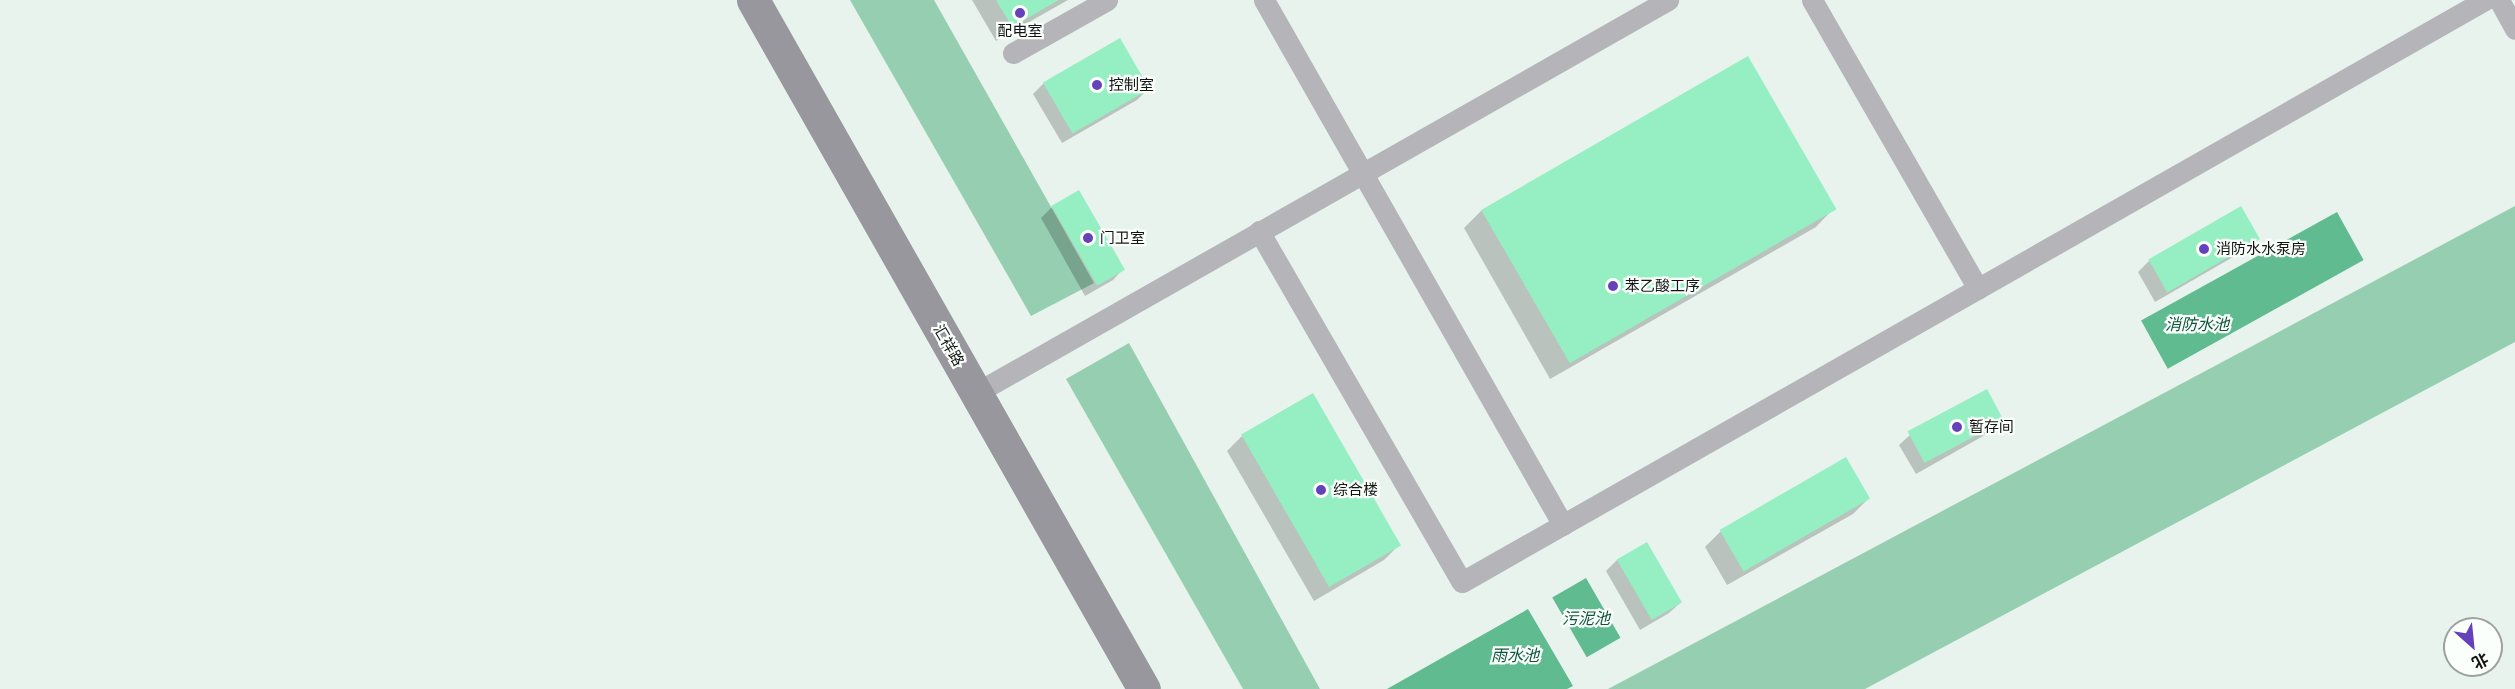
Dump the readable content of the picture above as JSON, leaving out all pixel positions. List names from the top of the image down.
{
  "streets": {
    "main road": ["汇祥路"]
  },
  "water": ["消防水池", "污泥池", "雨水池"],
  "places": [
    "配电室",
    "控制室",
    "门卫室",
    "消防水水泵房",
    "苯乙酸工序",
    "暂存间",
    "综合楼"
  ],
  "north": "bottom right"
}
